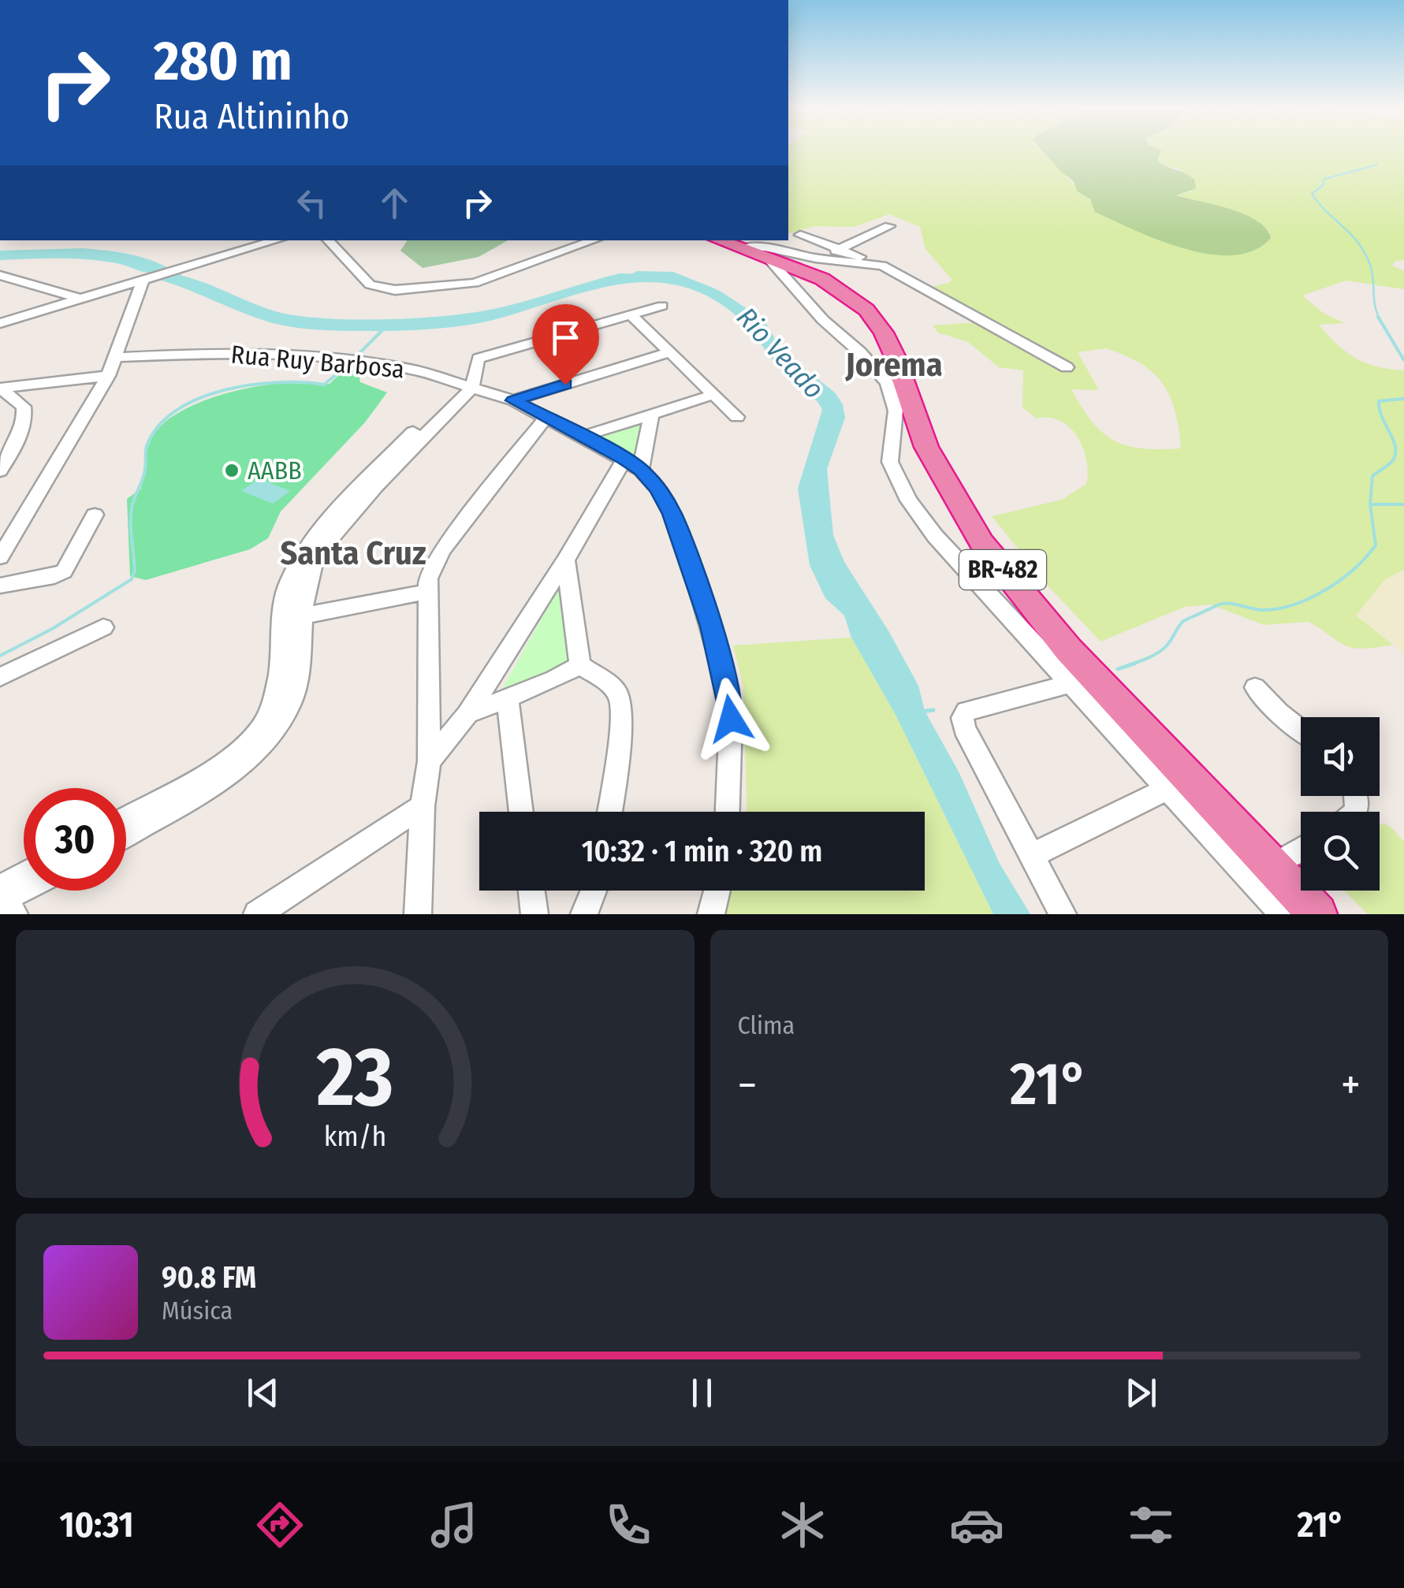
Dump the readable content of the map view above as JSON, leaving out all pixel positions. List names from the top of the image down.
{
  "streets": {
    "highway": ["BR-482"],
    "street": ["Rua Ruy Barbosa"]
  },
  "districts": ["Jorema", "Santa Cruz"],
  "water": ["Rio Veado"],
  "places": ["AABB"],
  "page": {
    "turn": ["280 m", "Rua Altininho"],
    "limit": "30",
    "trip": "10:32 · 1 min · 320 m",
    "tile": "Clima",
    "heat": ["−", "21°", "+"],
    "song": ["90.8 FM", "Música"],
    "tabs": ["10:31", "21°"],
    "gauge": ["23", "km/h"]
  }
}
